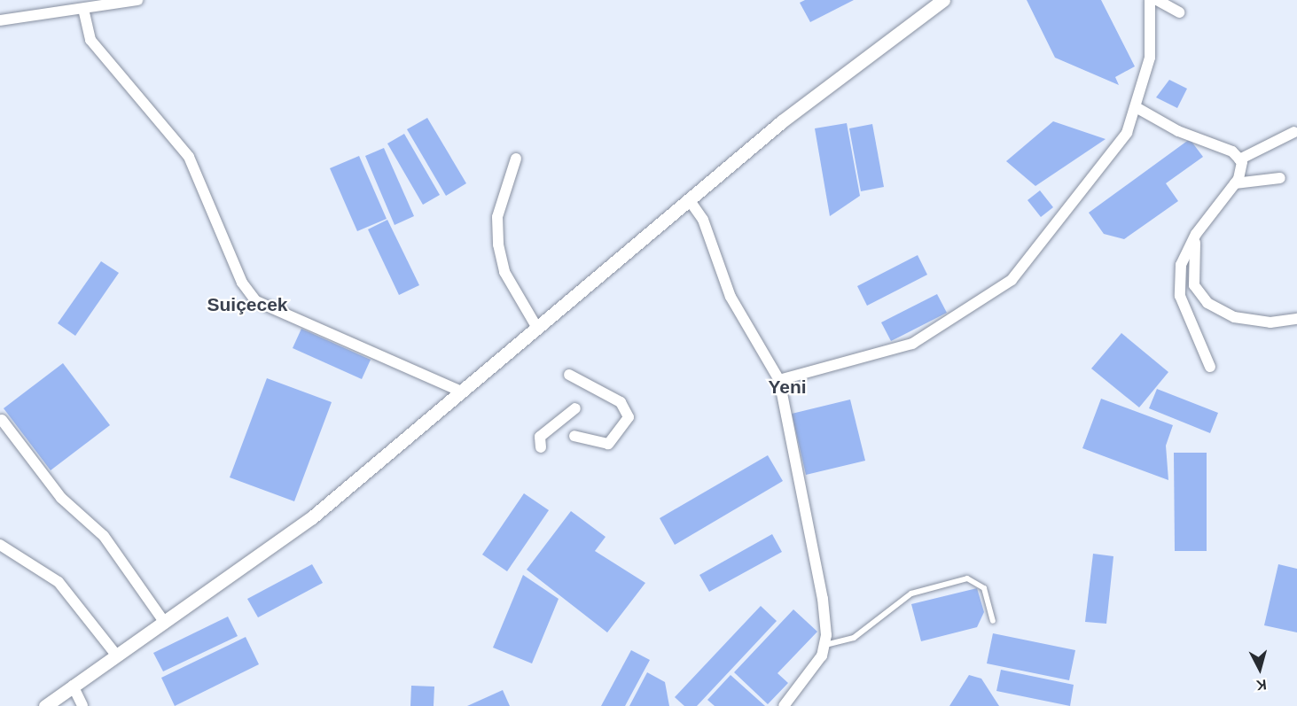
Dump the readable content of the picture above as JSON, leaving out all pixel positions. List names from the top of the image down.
{
  "districts": ["Suiçecek", "Yeni"],
  "north": "bottom"
}
